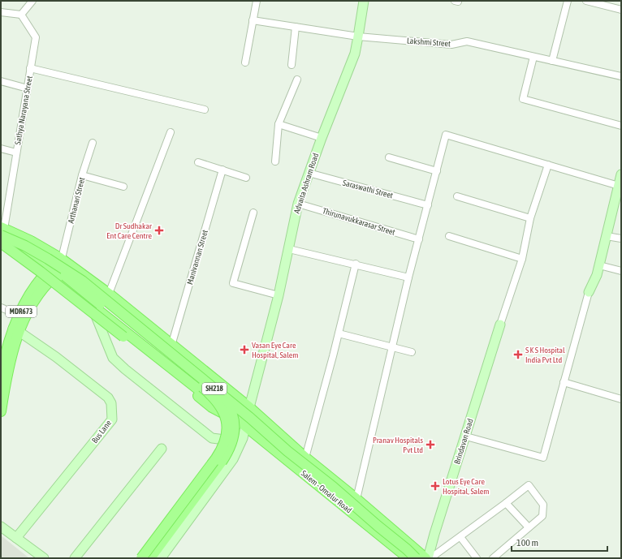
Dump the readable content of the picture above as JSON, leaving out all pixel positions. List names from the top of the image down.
{
  "streets": {
    "main road": ["MDR673", "SH218", "Salem - Omalur Road"],
    "street": [
      "Lakshmi Street",
      "Sathya Narayana Street",
      "Advaita Ashram Road",
      "Saraswathi Street",
      "Arthanari Street",
      "Thirunavukkarasar Street",
      "Manivannan Street",
      "Bus Lane",
      "Brindavan Road"
    ]
  },
  "crossings": [
    ["Lakshmi Street", "Advaita Ashram Road"],
    ["Sathya Narayana Street", "SH218"],
    ["Advaita Ashram Road", "Saraswathi Street"],
    ["Advaita Ashram Road", "Thirunavukkarasar Street"],
    ["Advaita Ashram Road", "SH218"],
    ["Advaita Ashram Road", "Salem - Omalur Road"],
    ["Arthanari Street", "MDR673"],
    ["MDR673", "Bus Lane"],
    ["SH218", "Salem - Omalur Road"]
  ],
  "places": {
    "health": [
      "Dr Sudhakar Ent Care Centre",
      "Vasan Eye Care Hospital, Salem",
      "S K S Hospital India Pvt Ltd",
      "Pranav Hospitals Pvt Ltd",
      "Lotus Eye Care Hospital, Salem"
    ]
  },
  "scale_bar": "100 m"
}
